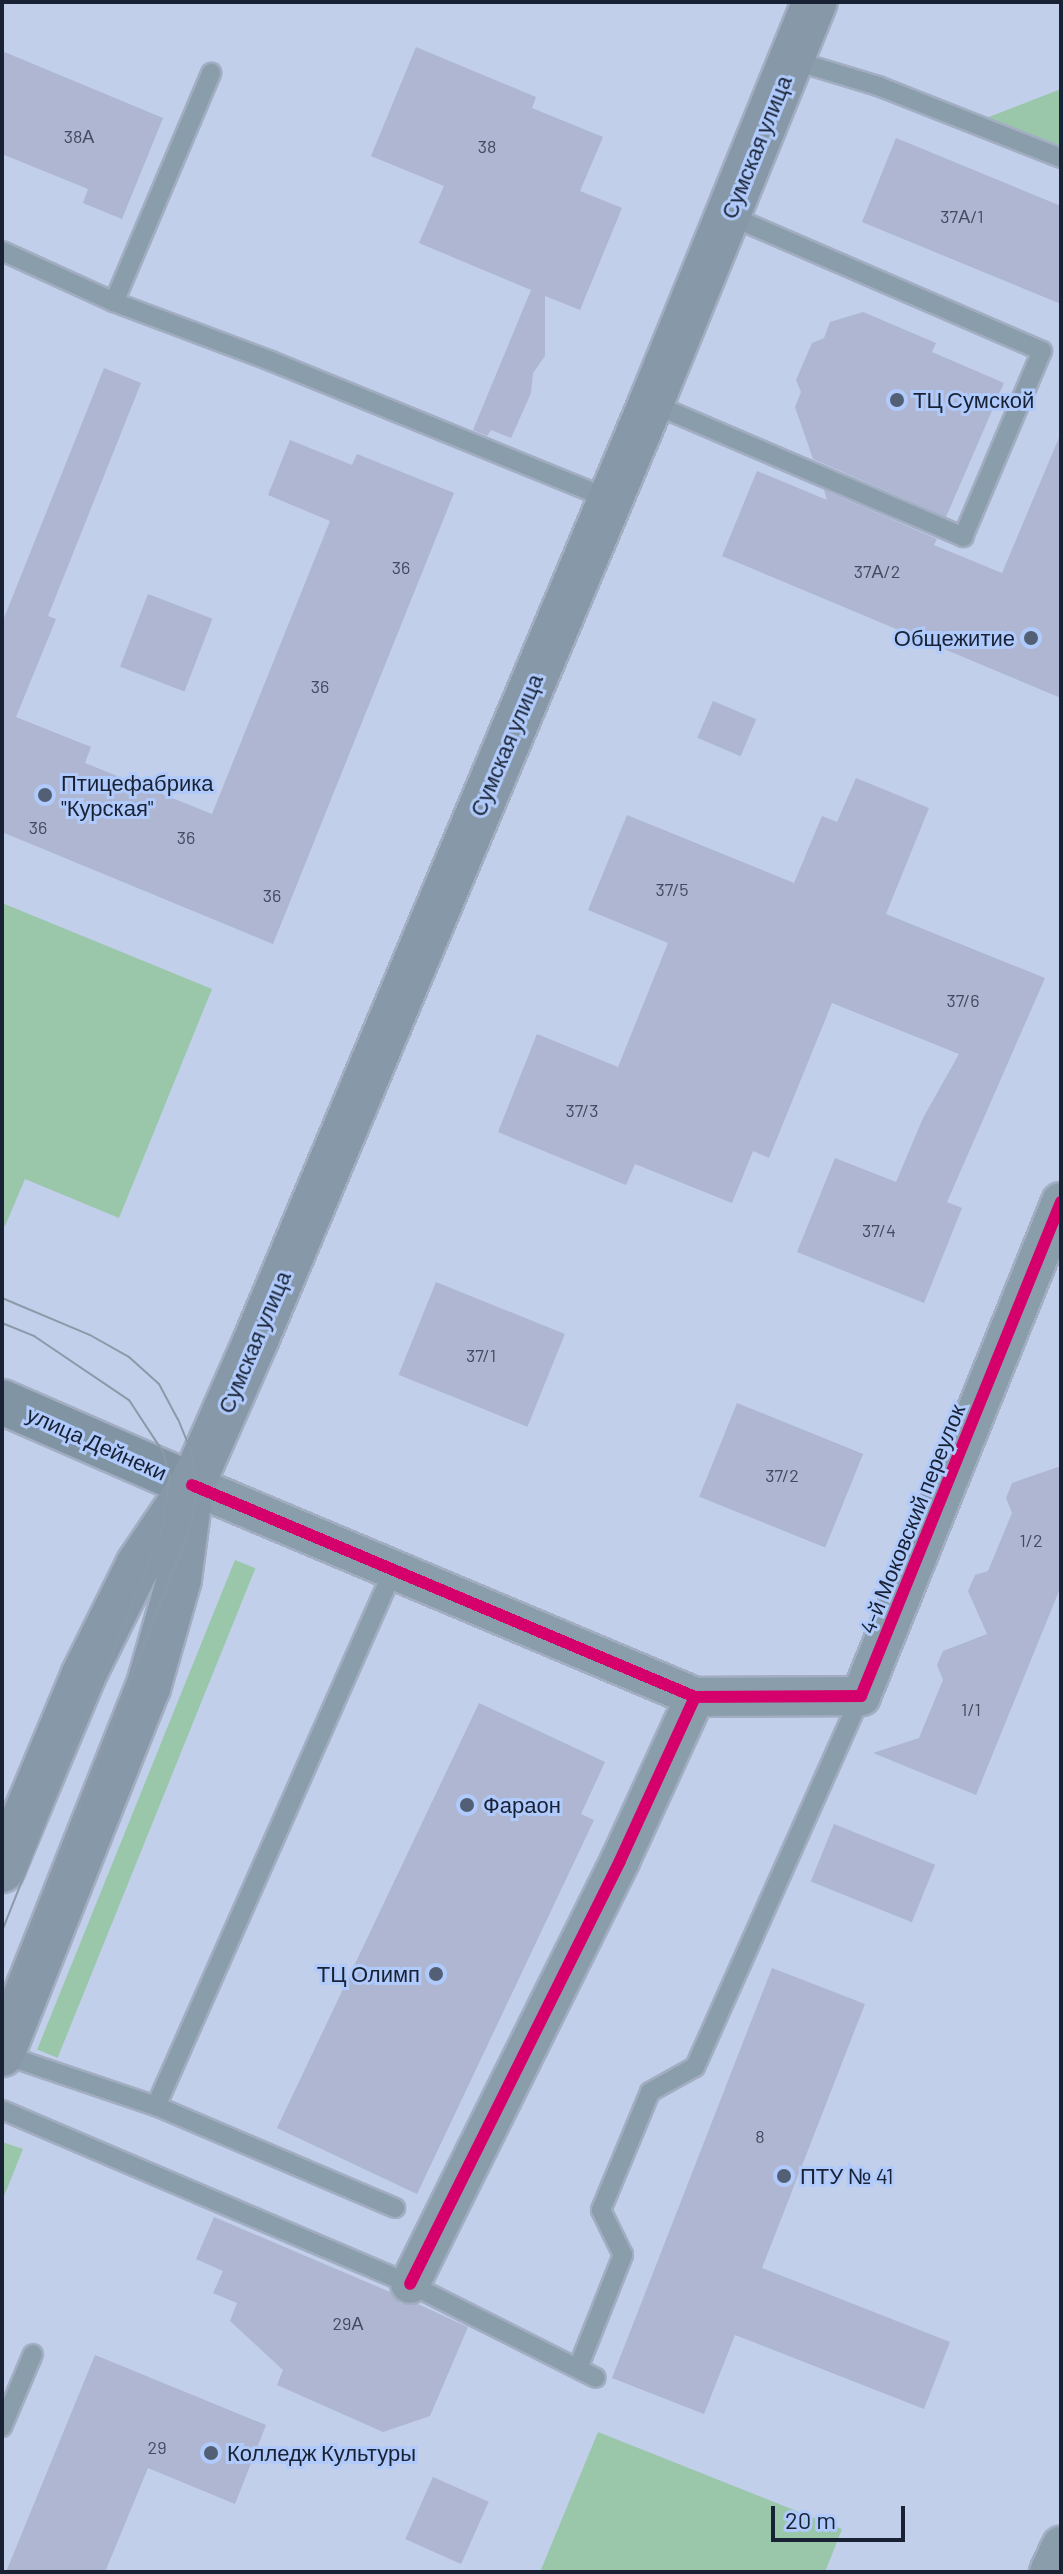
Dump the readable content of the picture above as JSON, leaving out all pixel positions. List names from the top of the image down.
{
  "streets": {
    "main road": ["Сумская улица", "улица Дейнеки"],
    "street": ["4-й Моковский переулок"]
  },
  "crossings": [
    ["Сумская улица", "улица Дейнеки"]
  ],
  "places": [
    "ТЦ Сумской",
    "Общежитие",
    "Птицефабрика \"Курская\"",
    "Фараон",
    "ТЦ Олимп",
    "ПТУ № 41",
    "Колледж Культуры"
  ],
  "house_numbers": [
    "38А",
    "38",
    "37А/1",
    "36",
    "37А/2",
    "36",
    "36",
    "36",
    "37/5",
    "36",
    "37/6",
    "37/3",
    "37/4",
    "37/1",
    "37/2",
    "1/2",
    "1/1",
    "8",
    "29А",
    "29"
  ],
  "scale_bar": "20 m"
}
